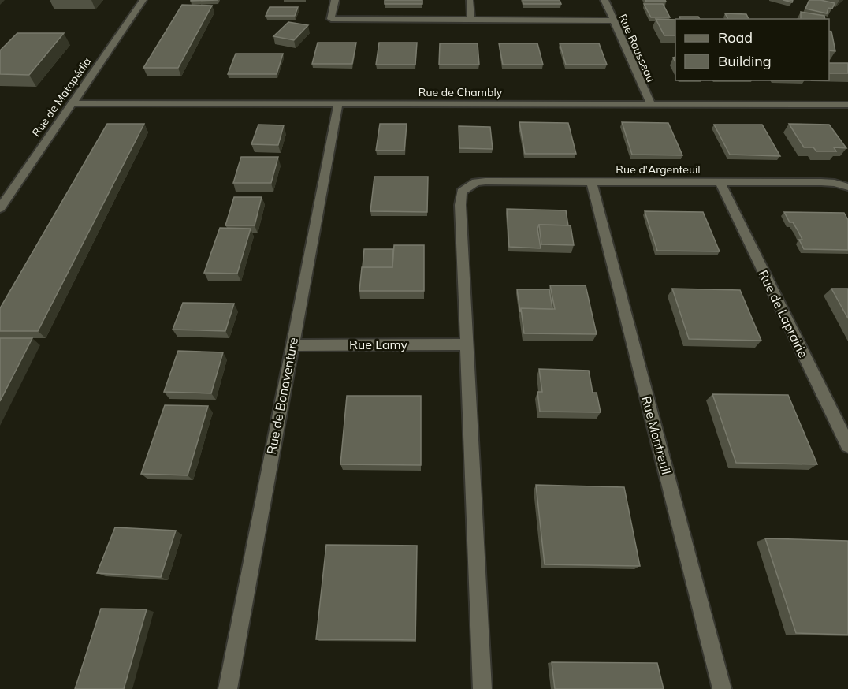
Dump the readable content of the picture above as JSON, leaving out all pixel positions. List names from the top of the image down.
{
  "streets": {
    "street": [
      "Rue Rousseau",
      "Rue de Chambly",
      "Rue de Matapédia",
      "Rue d'Argenteuil",
      "Rue de Laprairie",
      "Rue Lamy",
      "Rue de Bonaventure",
      "Rue Montreuil"
    ]
  },
  "crossings": [
    ["Rue Rousseau", "Rue de Chambly"],
    ["Rue de Chambly", "Rue de Matapédia"],
    ["Rue de Chambly", "Rue de Bonaventure"],
    ["Rue d'Argenteuil", "Rue de Laprairie"],
    ["Rue d'Argenteuil", "Rue Lamy"],
    ["Rue d'Argenteuil", "Rue Montreuil"],
    ["Rue Lamy", "Rue de Bonaventure"]
  ],
  "legend": ["Road", "Building"]
}
